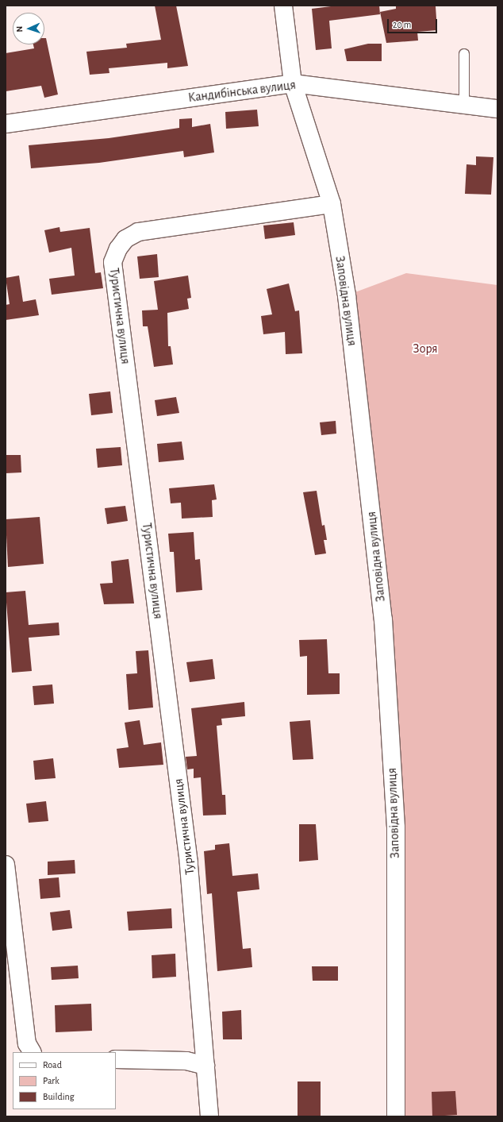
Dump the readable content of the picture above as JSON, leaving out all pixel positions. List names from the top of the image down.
{
  "streets": {
    "street": ["Кандибінська вулиця", "Заповідна вулиця", "Туристична вулиця"]
  },
  "crossings": [
    ["Кандибінська вулиця", "Заповідна вулиця"],
    ["Заповідна вулиця", "Туристична вулиця"]
  ],
  "parks": ["Зоря"],
  "legend": ["Road", "Park", "Building"],
  "scale_bar": "20 m",
  "north": "left"
}
